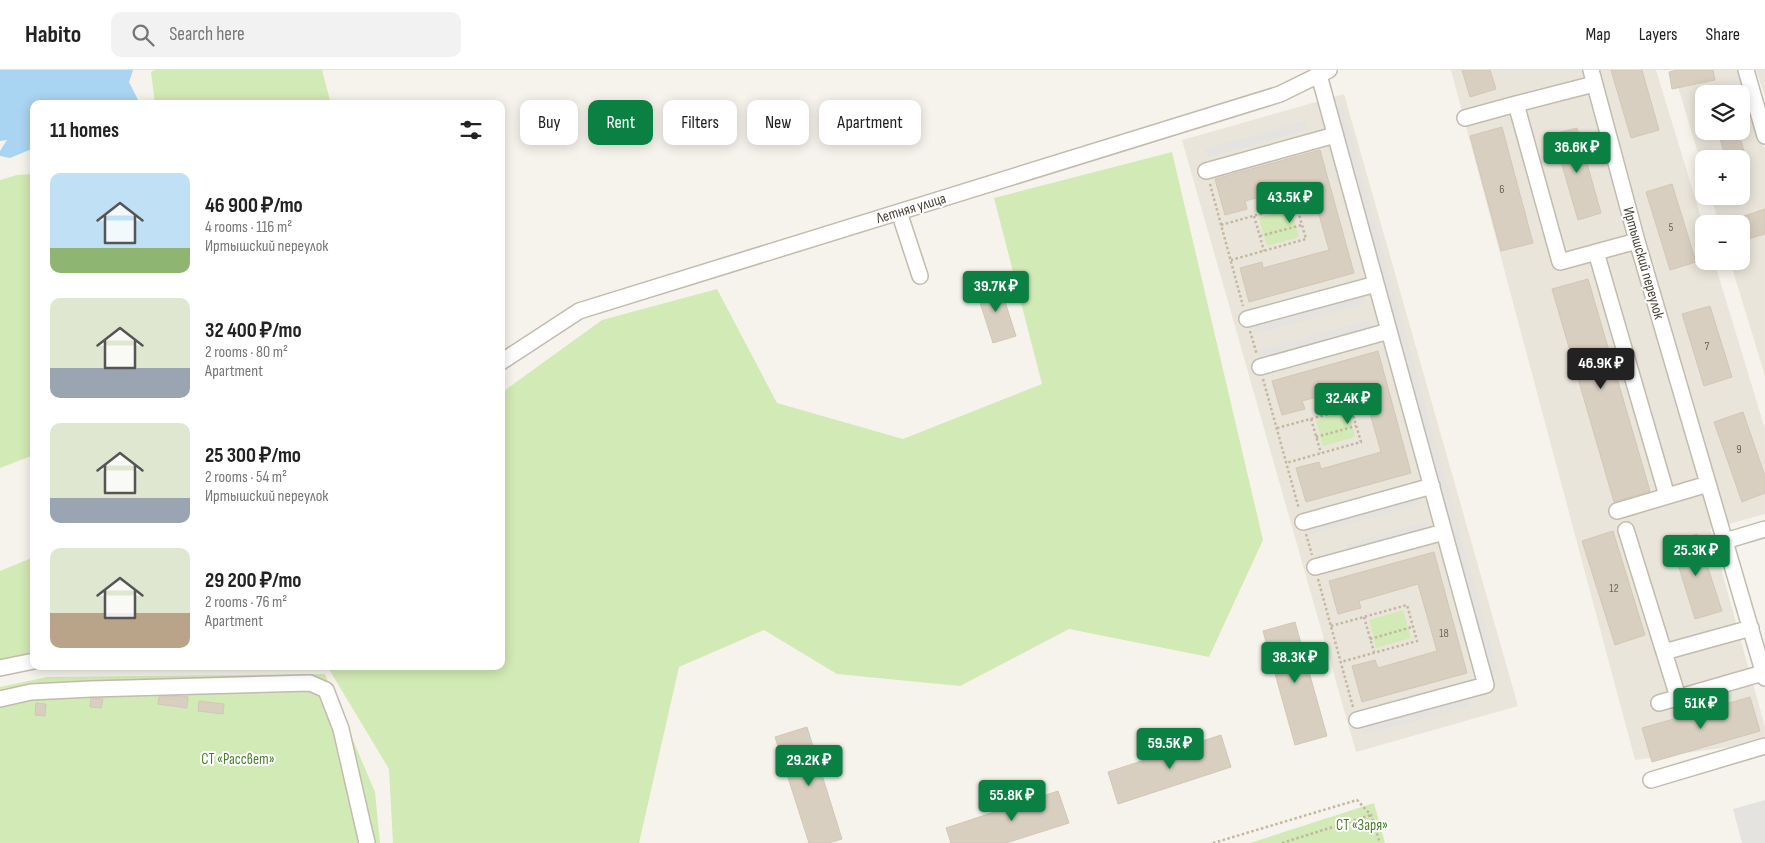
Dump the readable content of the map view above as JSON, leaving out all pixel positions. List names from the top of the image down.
{
  "streets": {
    "street": ["Летняя улица", "Иртышский переулок"]
  },
  "parks": ["СТ «Рассвет»", "СТ «Заря»"],
  "house_numbers": [
    "6",
    "5",
    "7",
    "9",
    "12",
    "18"
  ],
  "page": {
    "header": "Habito",
    "search": "Search here",
    "nav": ["Map", "Layers", "Share"],
    "map_buttons": ["+", "−"],
    "chip": [
      "Buy",
      "Rent",
      "Filters",
      "New",
      "Apartment"
    ],
    "heading": "11 homes",
    "price": [
      "36.6K ₽",
      "43.5K ₽",
      "39.7K ₽",
      "46.9K ₽",
      "32.4K ₽",
      "25.3K ₽",
      "38.3K ₽",
      "51K ₽",
      "59.5K ₽",
      "29.2K ₽",
      "55.8K ₽"
    ],
    "list": [
      {
        "name": "46 900 ₽/mo",
        "note": "4 rooms · 116 m² · Иртышский переулок"
      },
      {
        "name": "32 400 ₽/mo",
        "note": "2 rooms · 80 m² · Apartment"
      },
      {
        "name": "25 300 ₽/mo",
        "note": "2 rooms · 54 m² · Иртышский переулок"
      },
      {
        "name": "29 200 ₽/mo",
        "note": "2 rooms · 76 m² · Apartment"
      }
    ]
  }
}
